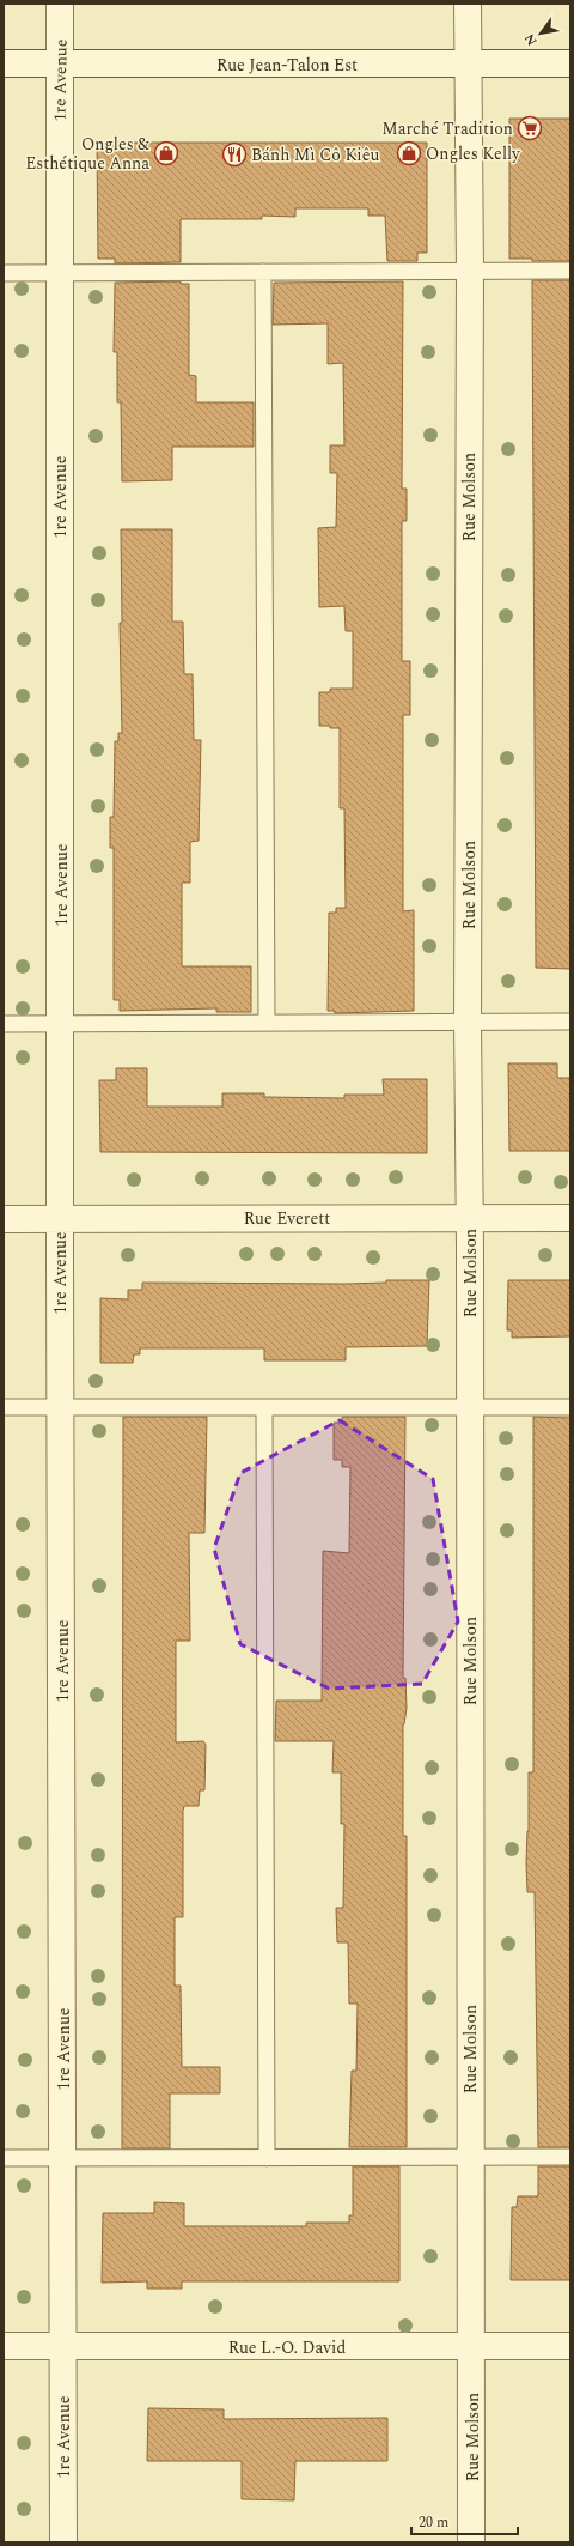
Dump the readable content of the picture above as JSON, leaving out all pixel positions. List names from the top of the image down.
{
  "streets": {
    "street": [
      "Rue Jean-Talon Est",
      "1re Avenue",
      "Rue Molson",
      "Rue Everett",
      "Rue L.-O. David"
    ]
  },
  "crossings": [
    ["Rue Jean-Talon Est", "1re Avenue"],
    ["Rue Jean-Talon Est", "Rue Molson"],
    ["1re Avenue", "Rue Everett"],
    ["1re Avenue", "Rue L.-O. David"],
    ["Rue Molson", "Rue Everett"],
    ["Rue Molson", "Rue L.-O. David"]
  ],
  "places": {
    "supermarket": ["Marché Tradition"],
    "shop": ["Ongles & Esthétique Anna", "Ongles Kelly"],
    "restaurant": ["Bánh Mì Cô Kiêu"]
  },
  "scale_bar": "20 m",
  "north": "bottom left"
}
